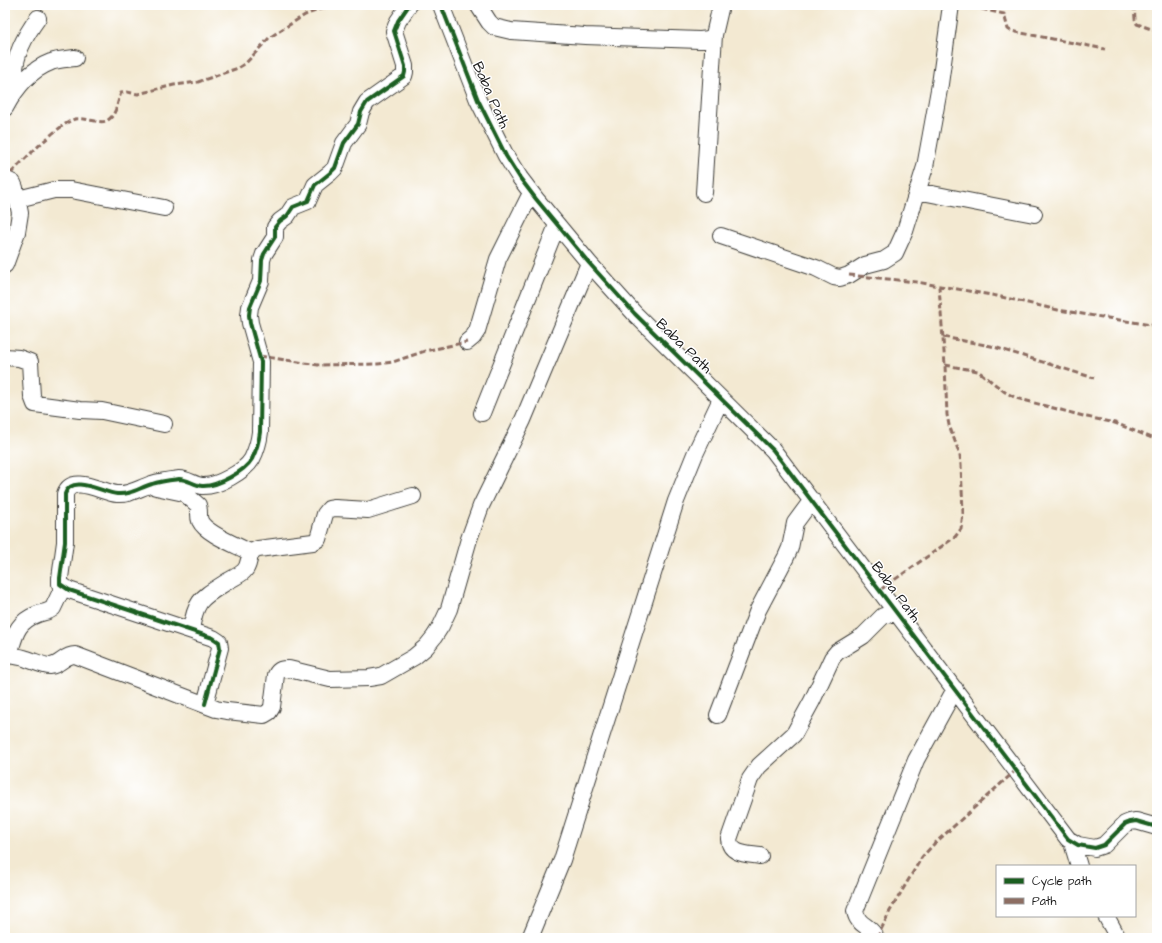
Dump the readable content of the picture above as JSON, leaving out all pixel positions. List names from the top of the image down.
{
  "streets": {
    "street": ["Baba Path"]
  },
  "legend": ["Cycle path", "Path"]
}
